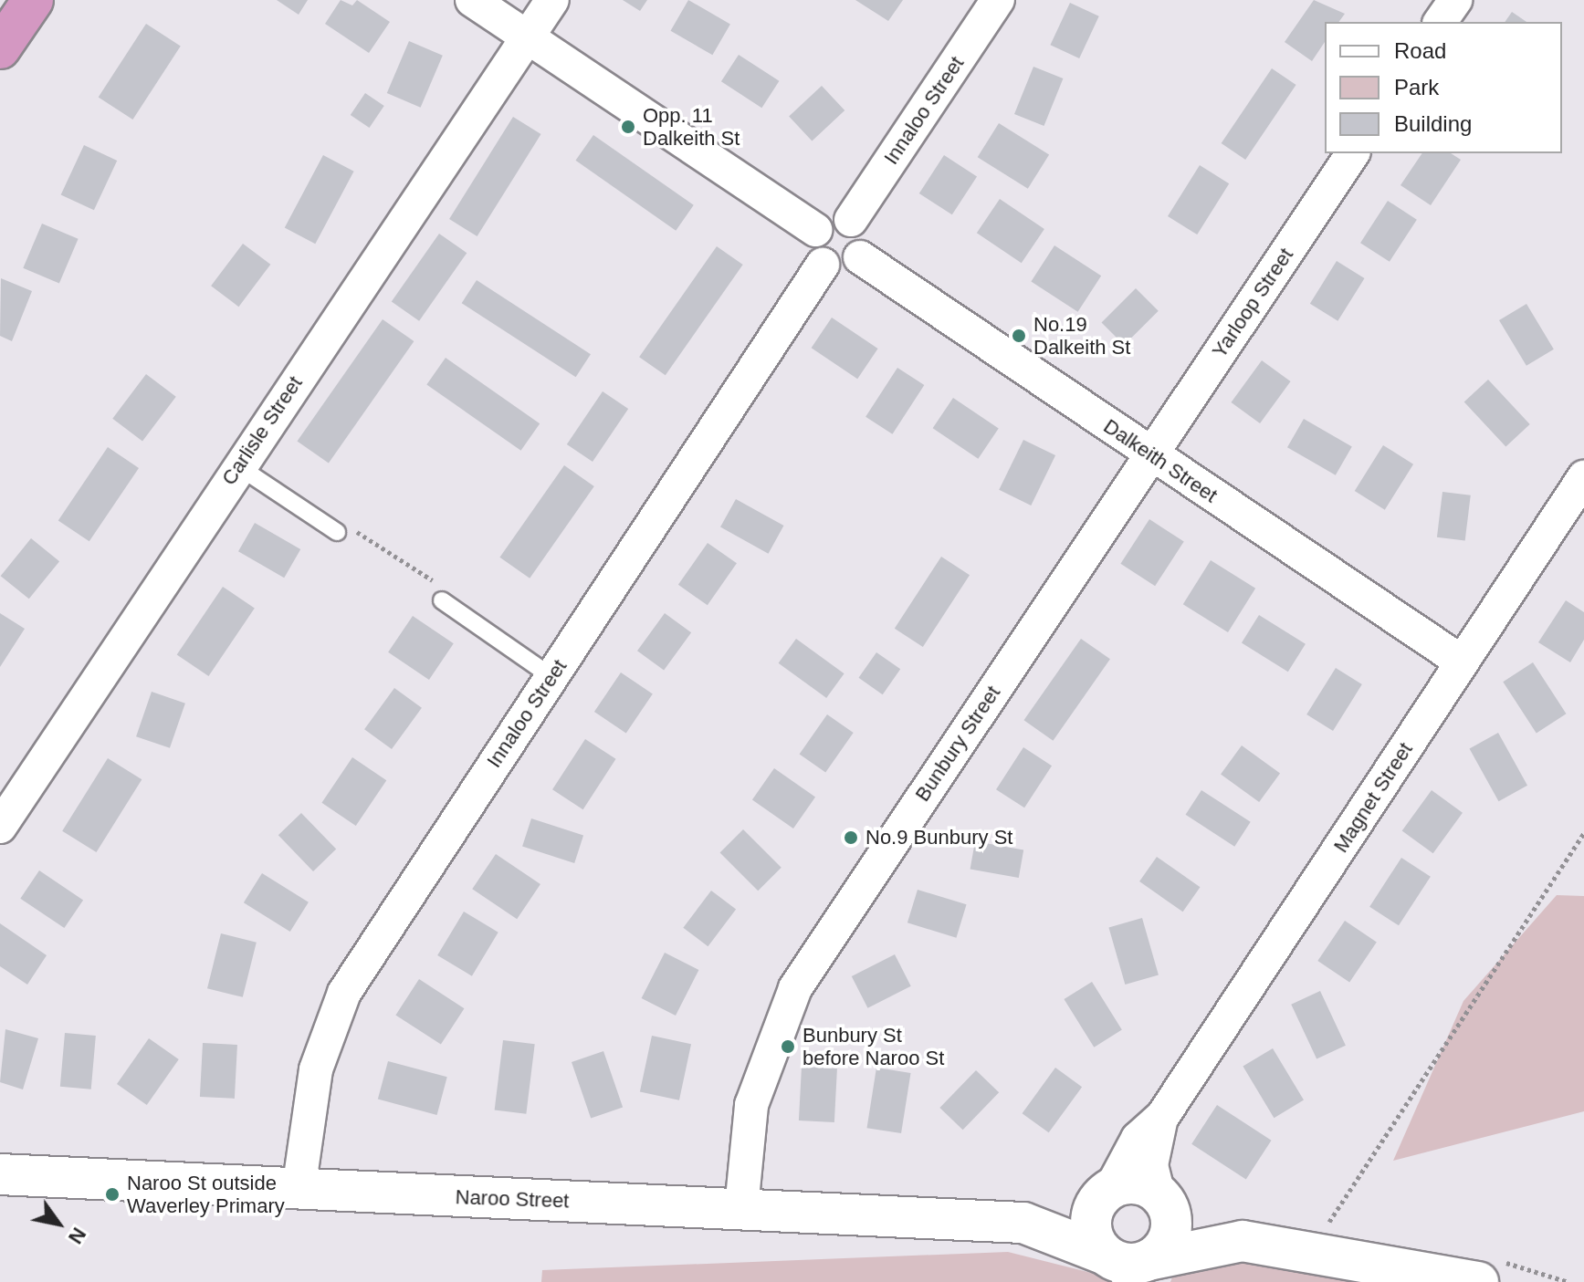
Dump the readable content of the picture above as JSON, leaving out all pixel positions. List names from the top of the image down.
{
  "streets": {
    "street": [
      "Innaloo Street",
      "Yarloop Street",
      "Carlisle Street",
      "Dalkeith Street",
      "Bunbury Street",
      "Magnet Street",
      "Naroo Street"
    ]
  },
  "crossings": [
    ["Innaloo Street", "Dalkeith Street"],
    ["Innaloo Street", "Naroo Street"],
    ["Yarloop Street", "Dalkeith Street"],
    ["Yarloop Street", "Bunbury Street"],
    ["Dalkeith Street", "Bunbury Street"],
    ["Dalkeith Street", "Magnet Street"],
    ["Bunbury Street", "Naroo Street"],
    ["Magnet Street", "Naroo Street"]
  ],
  "places": [
    "Opp. 11 Dalkeith St",
    "No.19 Dalkeith St",
    "No.9 Bunbury St",
    "Bunbury St before Naroo St",
    "Naroo St outside Waverley Primary"
  ],
  "legend": ["Road", "Park", "Building"],
  "north": "bottom right"
}
